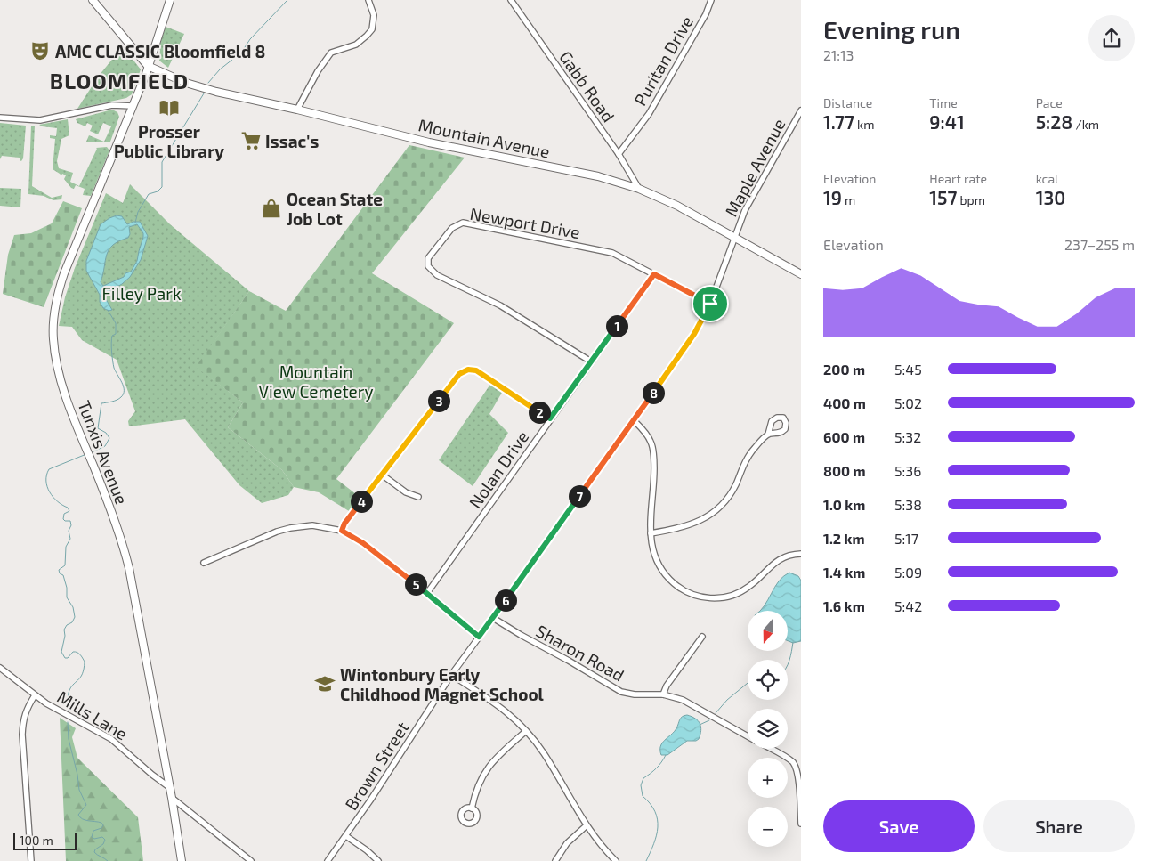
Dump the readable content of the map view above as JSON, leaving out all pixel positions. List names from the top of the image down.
{
  "streets": {
    "main road": ["Mountain Avenue", "Tunxis Avenue"],
    "street": [
      "Puritan Drive",
      "Gabb Road",
      "Maple Avenue",
      "Newport Drive",
      "Nolan Drive",
      "Sharon Road",
      "Mills Lane",
      "Brown Street"
    ]
  },
  "crossings": [
    ["Puritan Drive", "Gabb Road"],
    ["Gabb Road", "Mountain Avenue"],
    ["Mountain Avenue", "Maple Avenue"],
    ["Mountain Avenue", "Tunxis Avenue"],
    ["Mountain Avenue", "Brown Street"],
    ["Maple Avenue", "Brown Street"],
    ["Newport Drive", "Nolan Drive"],
    ["Newport Drive", "Brown Street"],
    ["Tunxis Avenue", "Mills Lane"],
    ["Sharon Road", "Brown Street"]
  ],
  "districts": ["BLOOMFIELD"],
  "parks": ["Filley Park", "Mountain View Cemetery"],
  "places": {
    "theatre": ["AMC CLASSIC Bloomfield 8"],
    "library": ["Prosser Public Library"],
    "supermarket": ["Issac's"],
    "shop": ["Ocean State Job Lot"],
    "school or university": ["Wintonbury Early Childhood Magnet School"]
  },
  "scale_bar": "100 m",
  "north": "bottom",
  "page": {
    "heading": ["Evening run", "21:13"],
    "stats": [
      ["Distance", "1.77 km"],
      ["Time", "9:41"],
      ["Pace", "5:28 /km"],
      ["Elevation", "19 m"],
      ["Heart rate", "157 bpm"],
      ["kcal", "130"]
    ],
    "chart": ["Elevation", "237–255 m"],
    "pins": [
      "1",
      "8",
      "3",
      "2",
      "7",
      "4",
      "5",
      "6"
    ],
    "list": [
      {
        "name": "200 m",
        "note": "5:45"
      },
      {
        "name": "400 m",
        "note": "5:02"
      },
      {
        "name": "600 m",
        "note": "5:32"
      },
      {
        "name": "800 m",
        "note": "5:36"
      },
      {
        "name": "1.0 km",
        "note": "5:38"
      },
      {
        "name": "1.2 km",
        "note": "5:17"
      },
      {
        "name": "1.4 km",
        "note": "5:09"
      },
      {
        "name": "1.6 km",
        "note": "5:42"
      }
    ],
    "map_buttons": ["+", "−"],
    "buttons": ["Save", "Share"],
    "scale": "100 m"
  }
}
